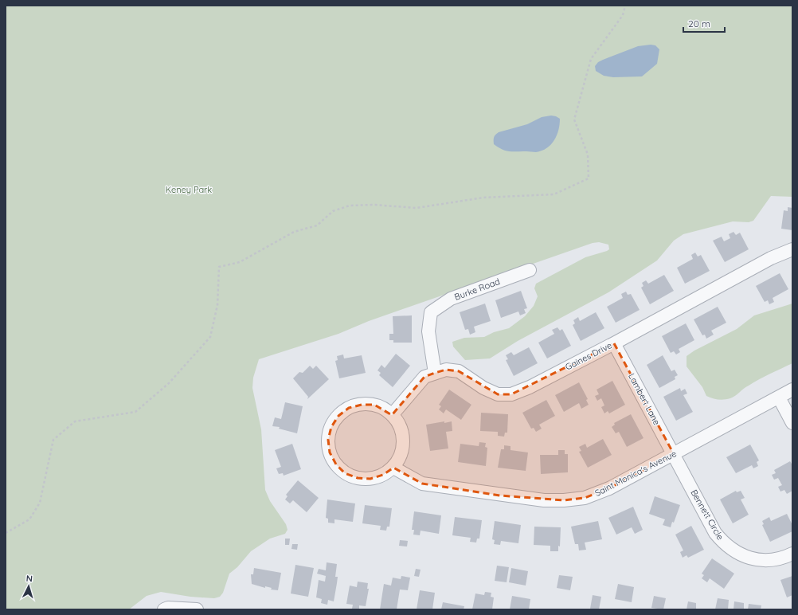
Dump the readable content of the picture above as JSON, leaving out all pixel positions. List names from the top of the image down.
{
  "streets": {
    "street": [
      "Burke Road",
      "Gaines Drive",
      "Lambert Lane",
      "Saint Monica's Avenue",
      "Bennett Circle"
    ]
  },
  "crossings": [
    ["Burke Road", "Gaines Drive"],
    ["Gaines Drive", "Lambert Lane"],
    ["Gaines Drive", "Saint Monica's Avenue"],
    ["Lambert Lane", "Saint Monica's Avenue"],
    ["Lambert Lane", "Bennett Circle"],
    ["Saint Monica's Avenue", "Bennett Circle"]
  ],
  "parks": ["Keney Park"],
  "scale_bar": "20 m",
  "north": "top"
}
